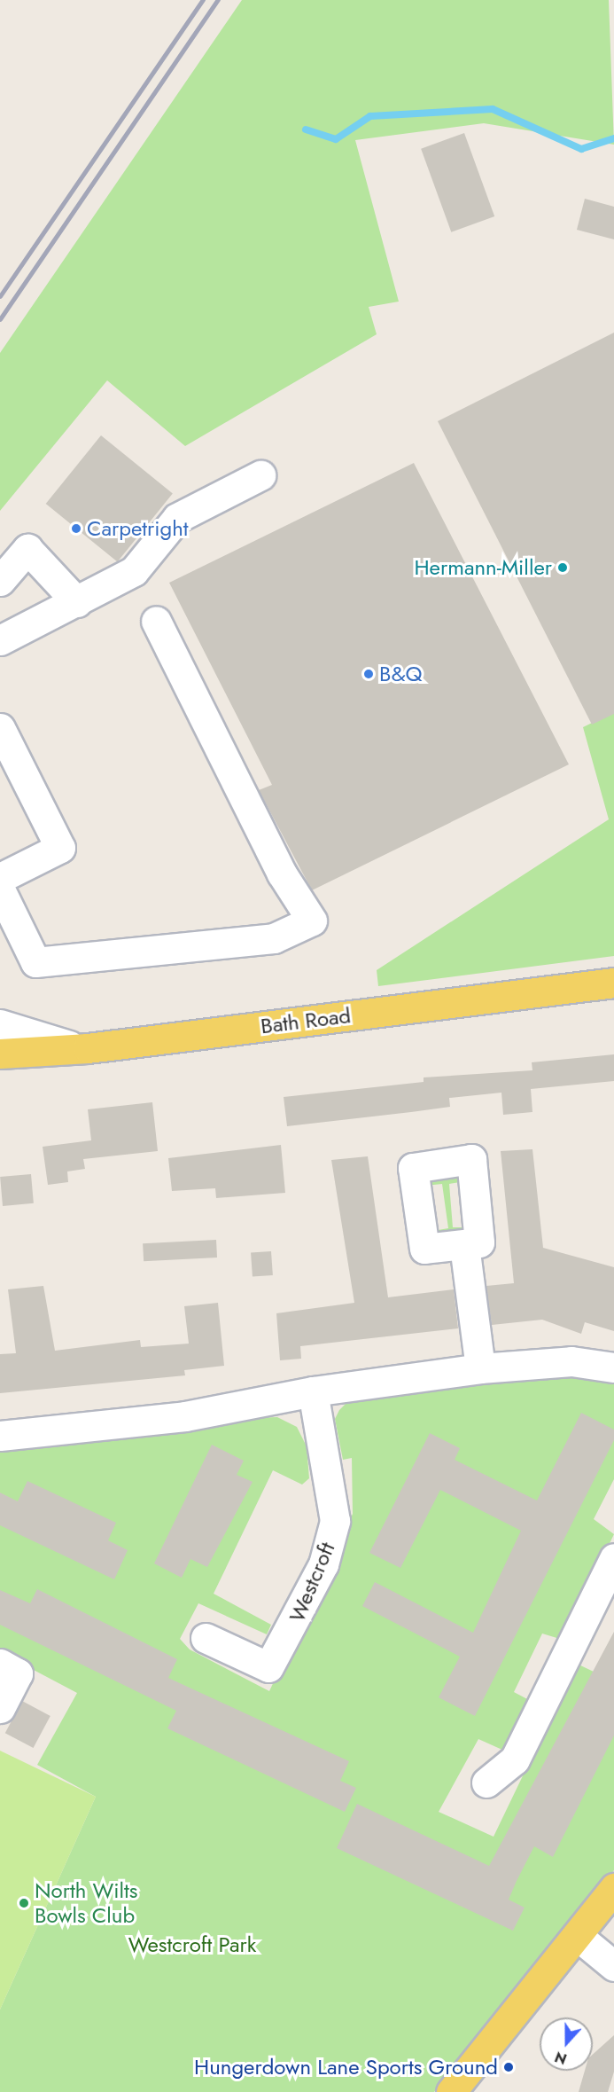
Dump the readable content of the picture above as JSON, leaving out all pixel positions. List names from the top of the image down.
{
  "streets": {
    "main road": ["Bath Road"],
    "street": ["Westcroft"]
  },
  "parks": ["Westcroft Park"],
  "places": [
    "Carpetright",
    "Hermann-Miller",
    "B&Q",
    "North Wilts Bowls Club",
    "Hungerdown Lane Sports Ground"
  ],
  "north": "bottom"
}
